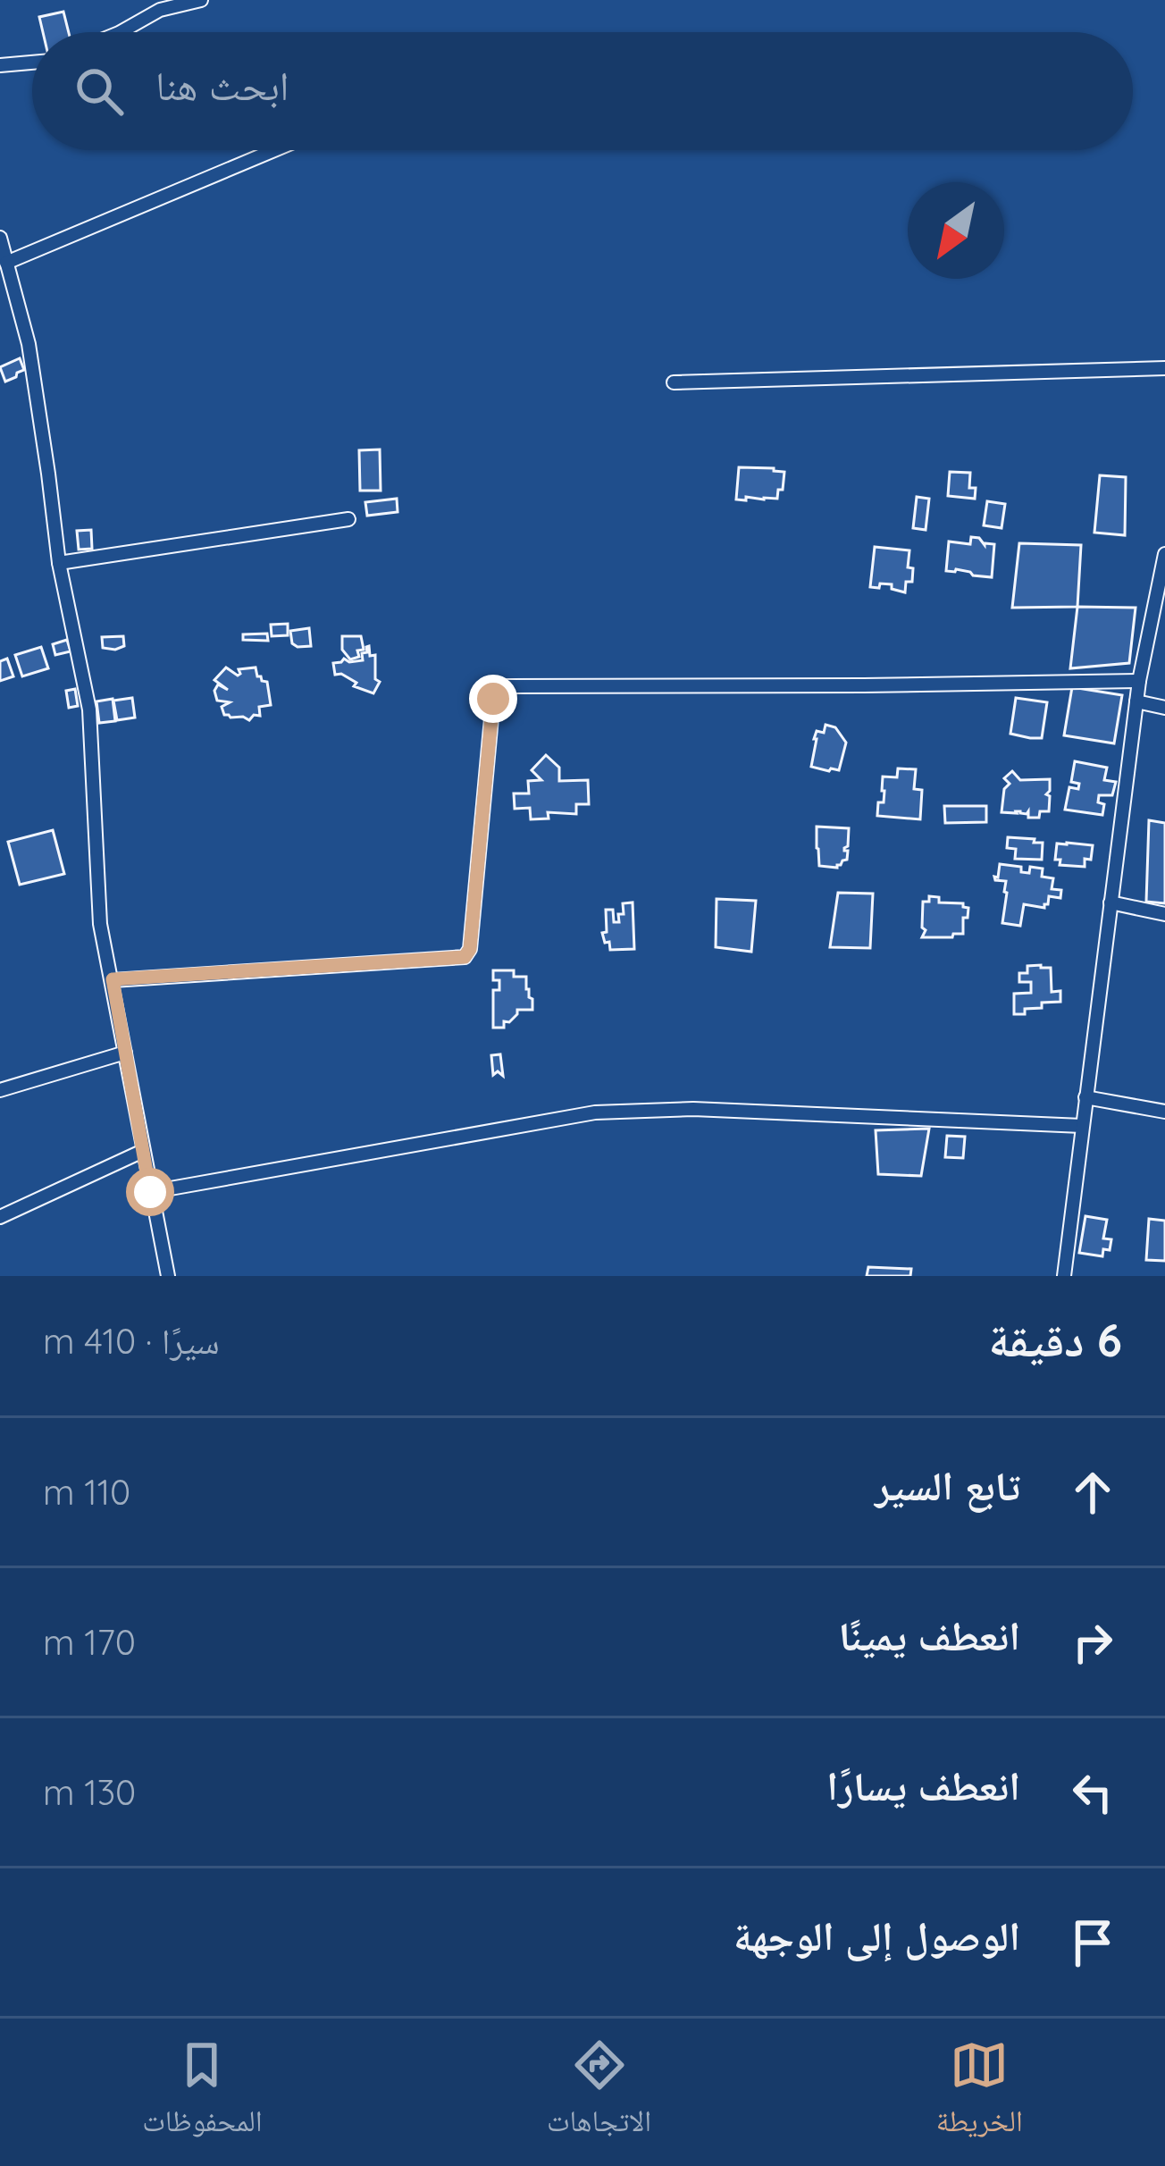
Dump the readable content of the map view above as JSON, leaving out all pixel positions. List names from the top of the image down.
{
  "north": "bottom left",
  "page": {
    "search": "ابحث هنا",
    "heading": ["6 دقيقة", "سيرًا · 410 m"],
    "list": [
      ["تابع السير", "110 m"],
      ["انعطف يمينًا", "170 m"],
      ["انعطف يسارًا", "130 m"],
      "الوصول إلى الوجهة"
    ],
    "nav": ["الخريطة", "الاتجاهات", "المحفوظات"]
  }
}
